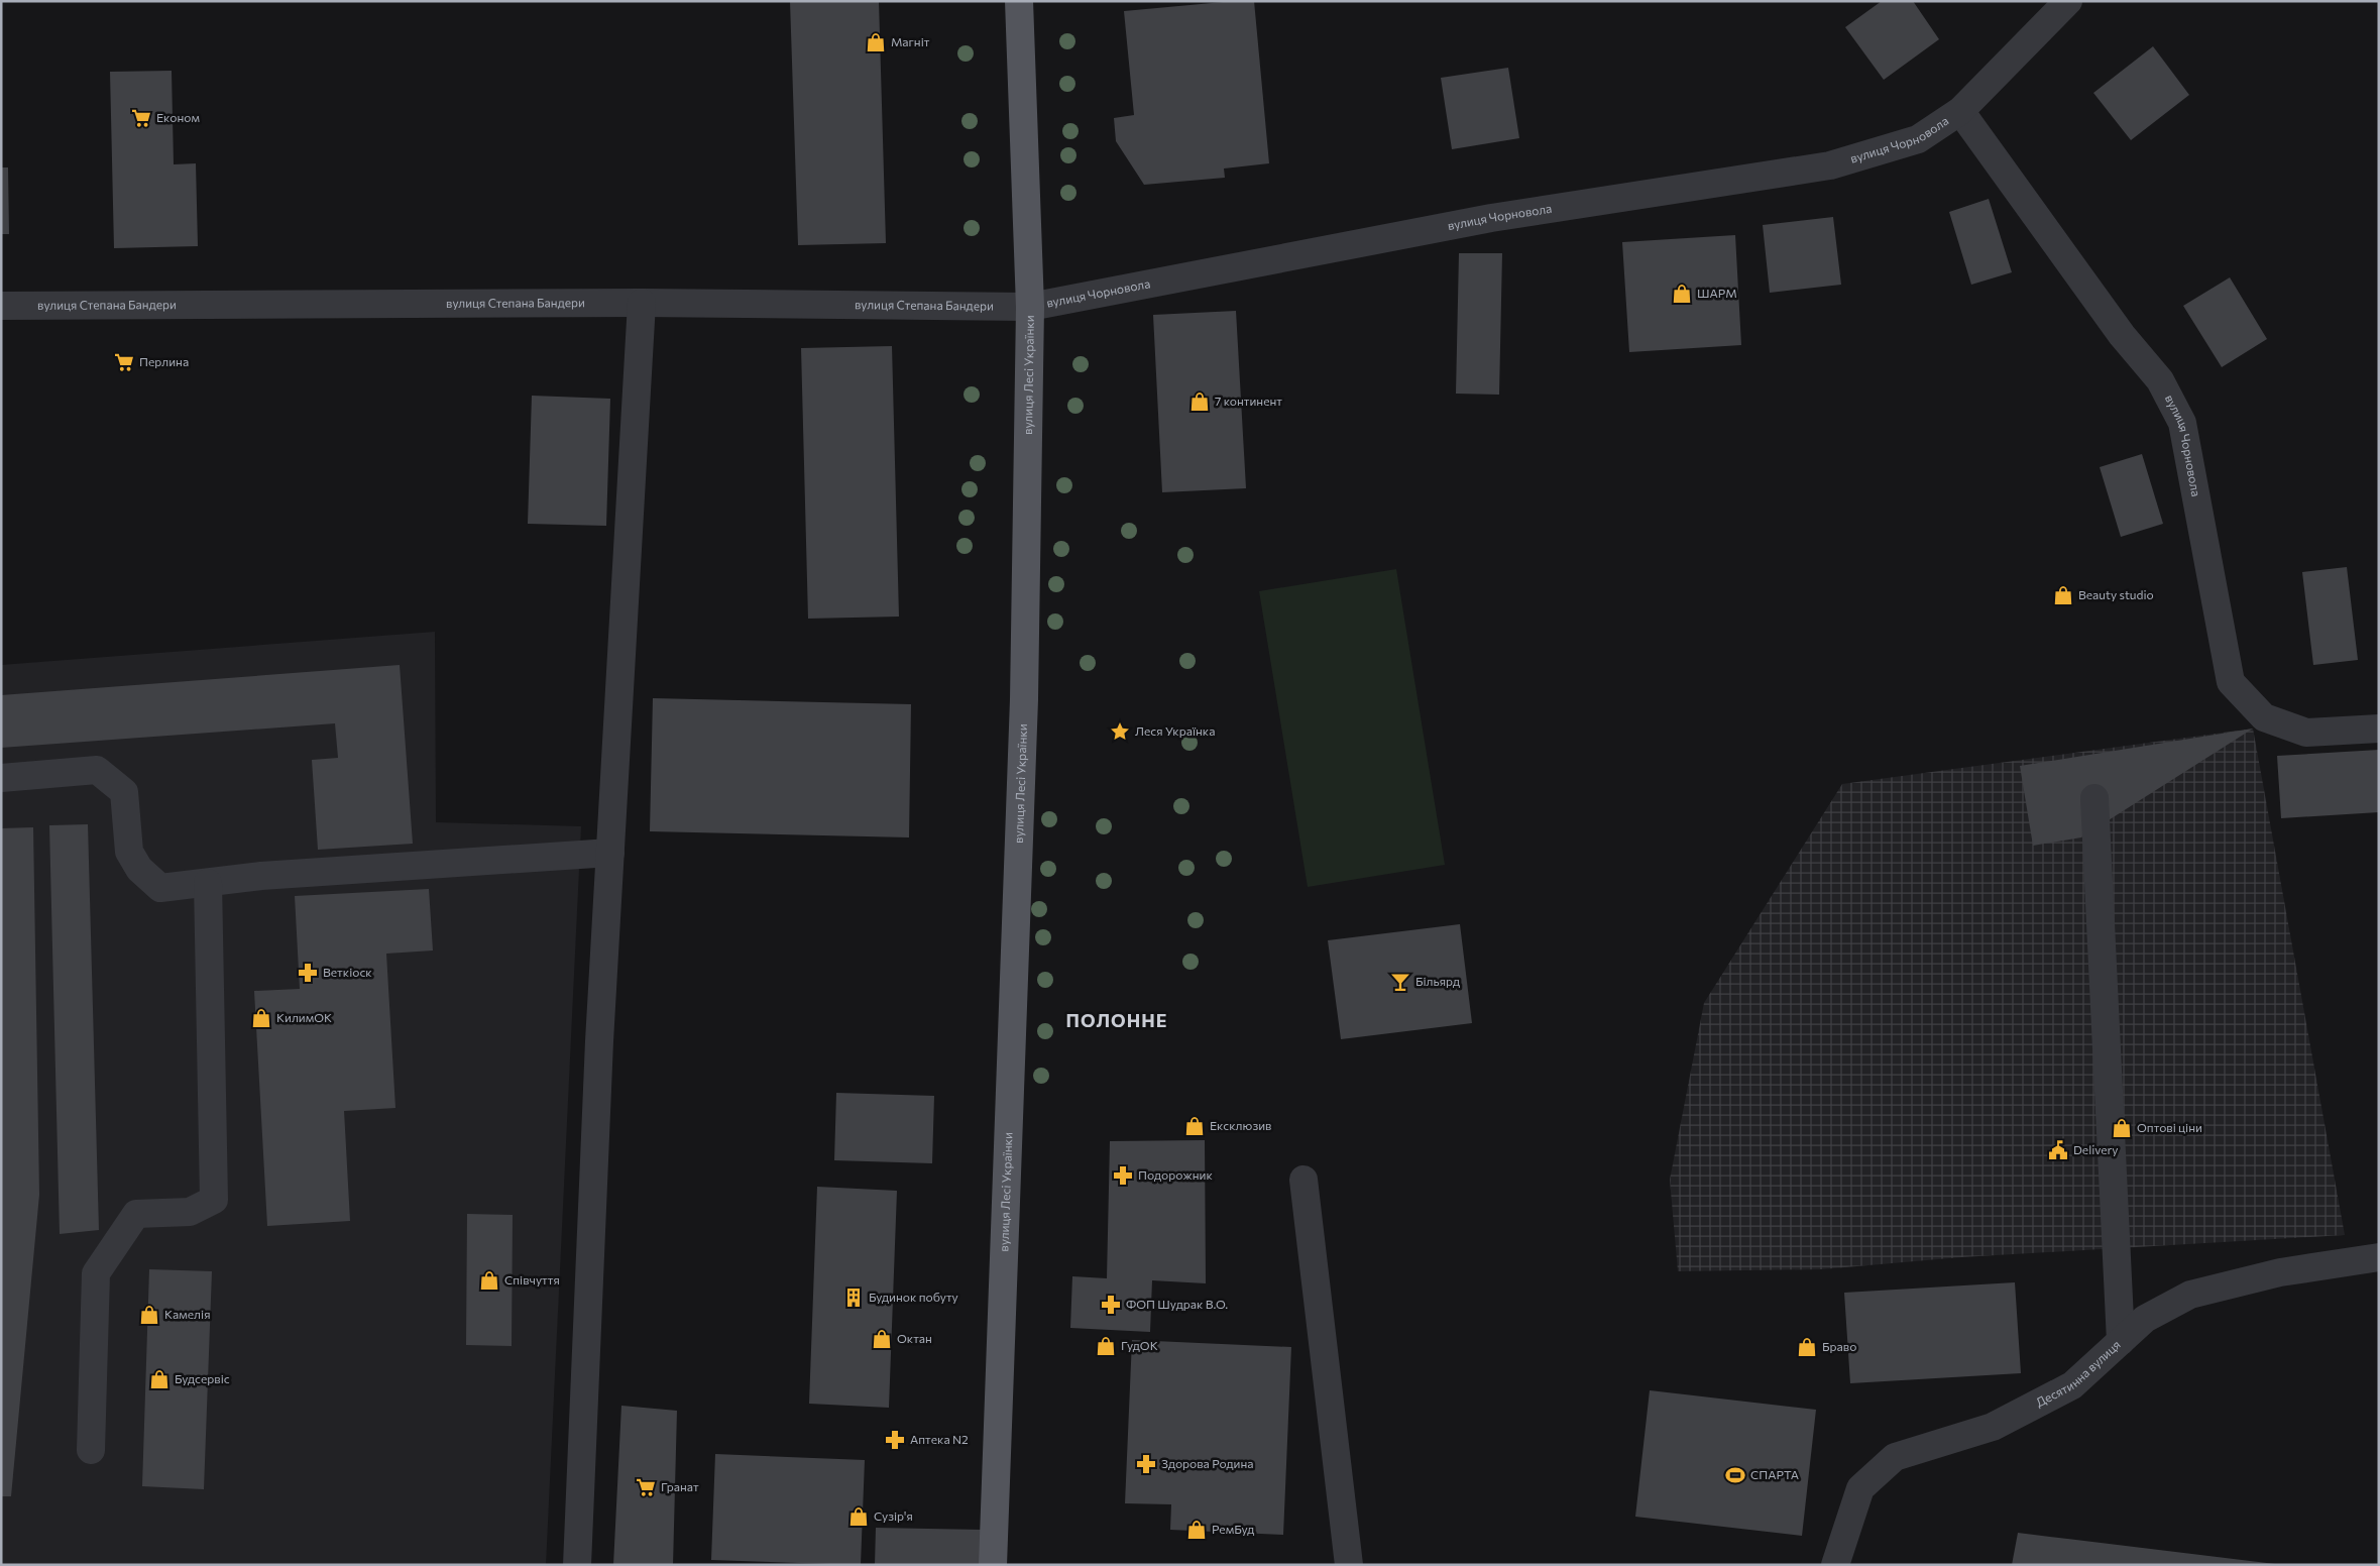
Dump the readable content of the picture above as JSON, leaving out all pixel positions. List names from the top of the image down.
{
  "streets": {
    "main road": ["вулиця Лесі Українки"],
    "street": ["вулиця Чорновола", "вулиця Степана Бандери", "Десятинна вулиця"]
  },
  "crossings": [
    ["вулиця Чорновола", "вулиця Степана Бандери"],
    ["вулиця Чорновола", "вулиця Лесі Українки"],
    ["вулиця Степана Бандери", "вулиця Лесі Українки"]
  ],
  "districts": ["ПОЛОННЕ"],
  "places": {
    "shop": [
      "Магніт",
      "ШАРМ",
      "7 континент",
      "Beauty studio",
      "КилимОК",
      "Ексклюзив",
      "Оптові ціни",
      "Співчуття",
      "Камелія",
      "Октан",
      "ГудОК",
      "Браво",
      "Будсервіс",
      "Сузір'я",
      "РемБуд"
    ],
    "supermarket": ["Економ", "Перлина", "Гранат"],
    "place": ["Леся Українка"],
    "pharmacy": [
      "Веткіоск",
      "Подорожник",
      "ФОП Шудрак В.О.",
      "Аптека N2",
      "Здорова Родина"
    ],
    "bar": ["Більярд"],
    "public building": ["Delivery"],
    "building": ["Будинок побуту"],
    "sports": ["СПАРТА"]
  }
}
